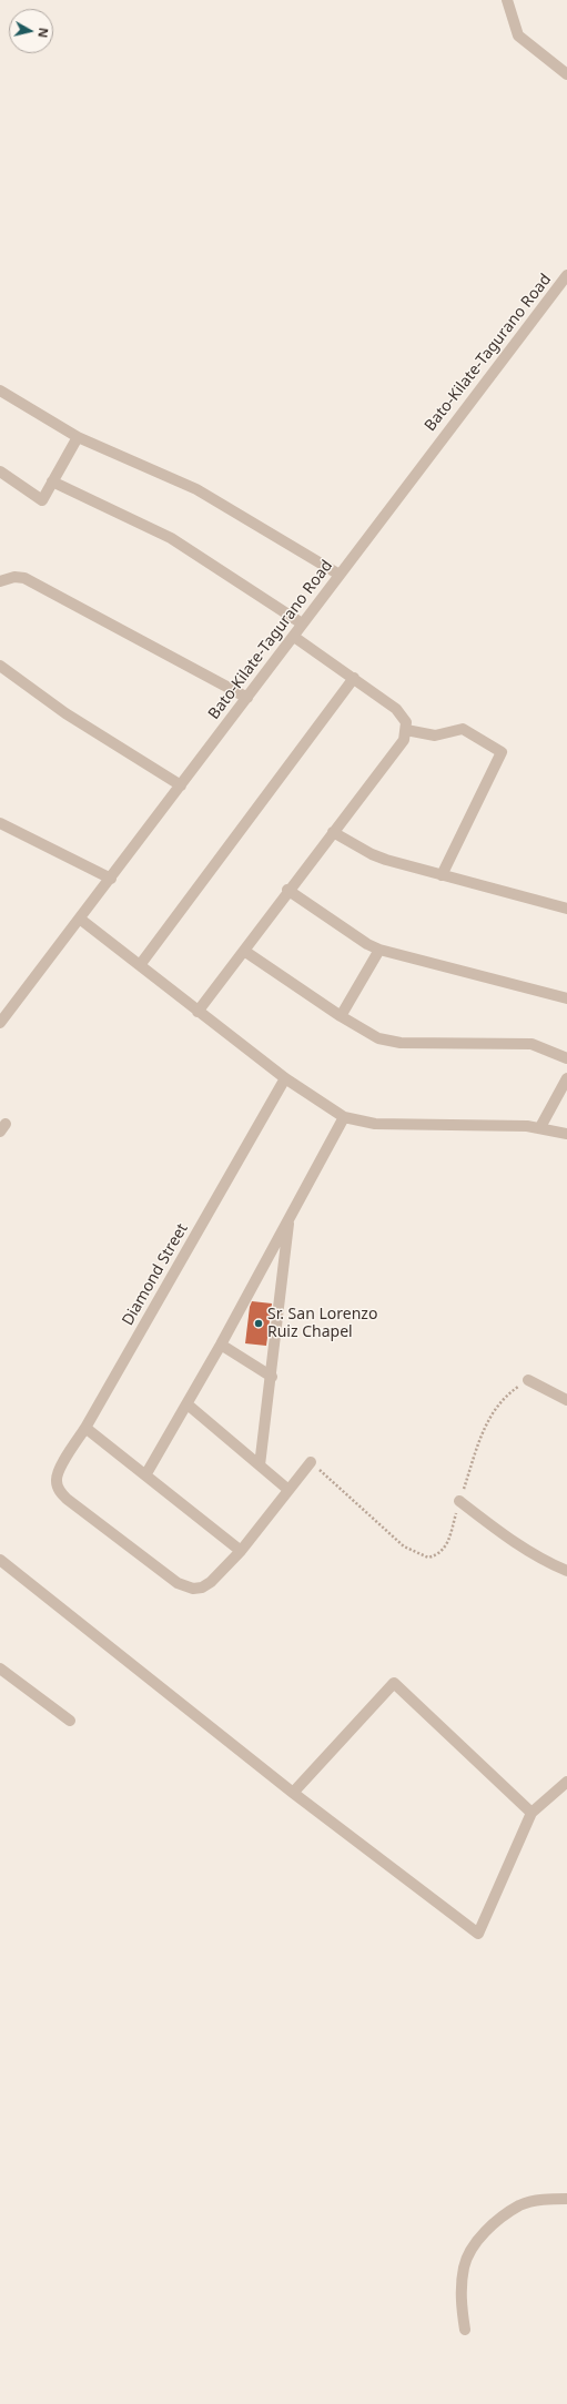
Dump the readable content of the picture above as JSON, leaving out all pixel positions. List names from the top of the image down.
{
  "streets": {
    "street": ["Bato-Kilate-Tagurano Road", "Diamond Street"]
  },
  "places": ["Sr. San Lorenzo Ruiz Chapel"],
  "north": "right"
}
